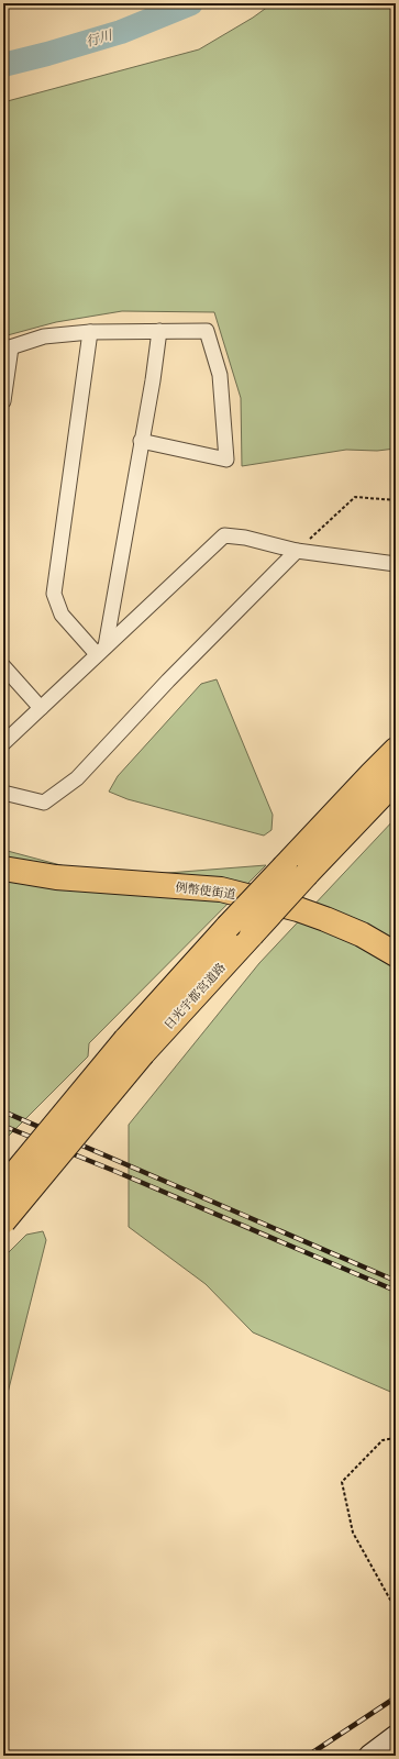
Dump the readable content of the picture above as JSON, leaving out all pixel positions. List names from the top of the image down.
{
  "streets": {
    "highway": ["例幣使街道", "日光宇都宮道路"]
  },
  "water": ["行川"]
}
